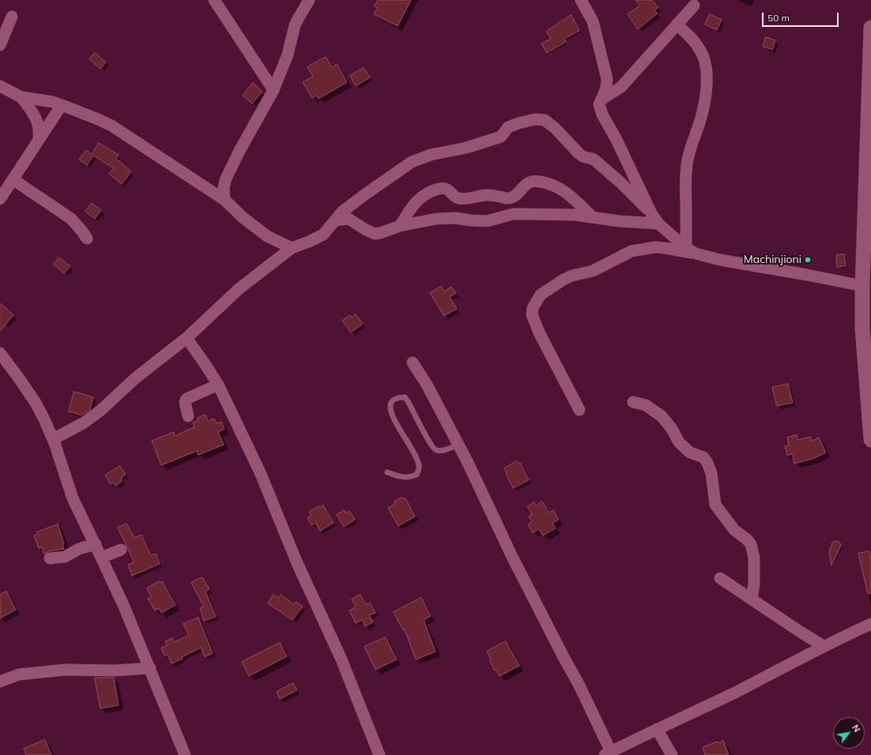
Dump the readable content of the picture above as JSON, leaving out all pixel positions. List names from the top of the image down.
{
  "places": ["Machinjioni"],
  "scale_bar": "50 m",
  "north": "top right"
}
